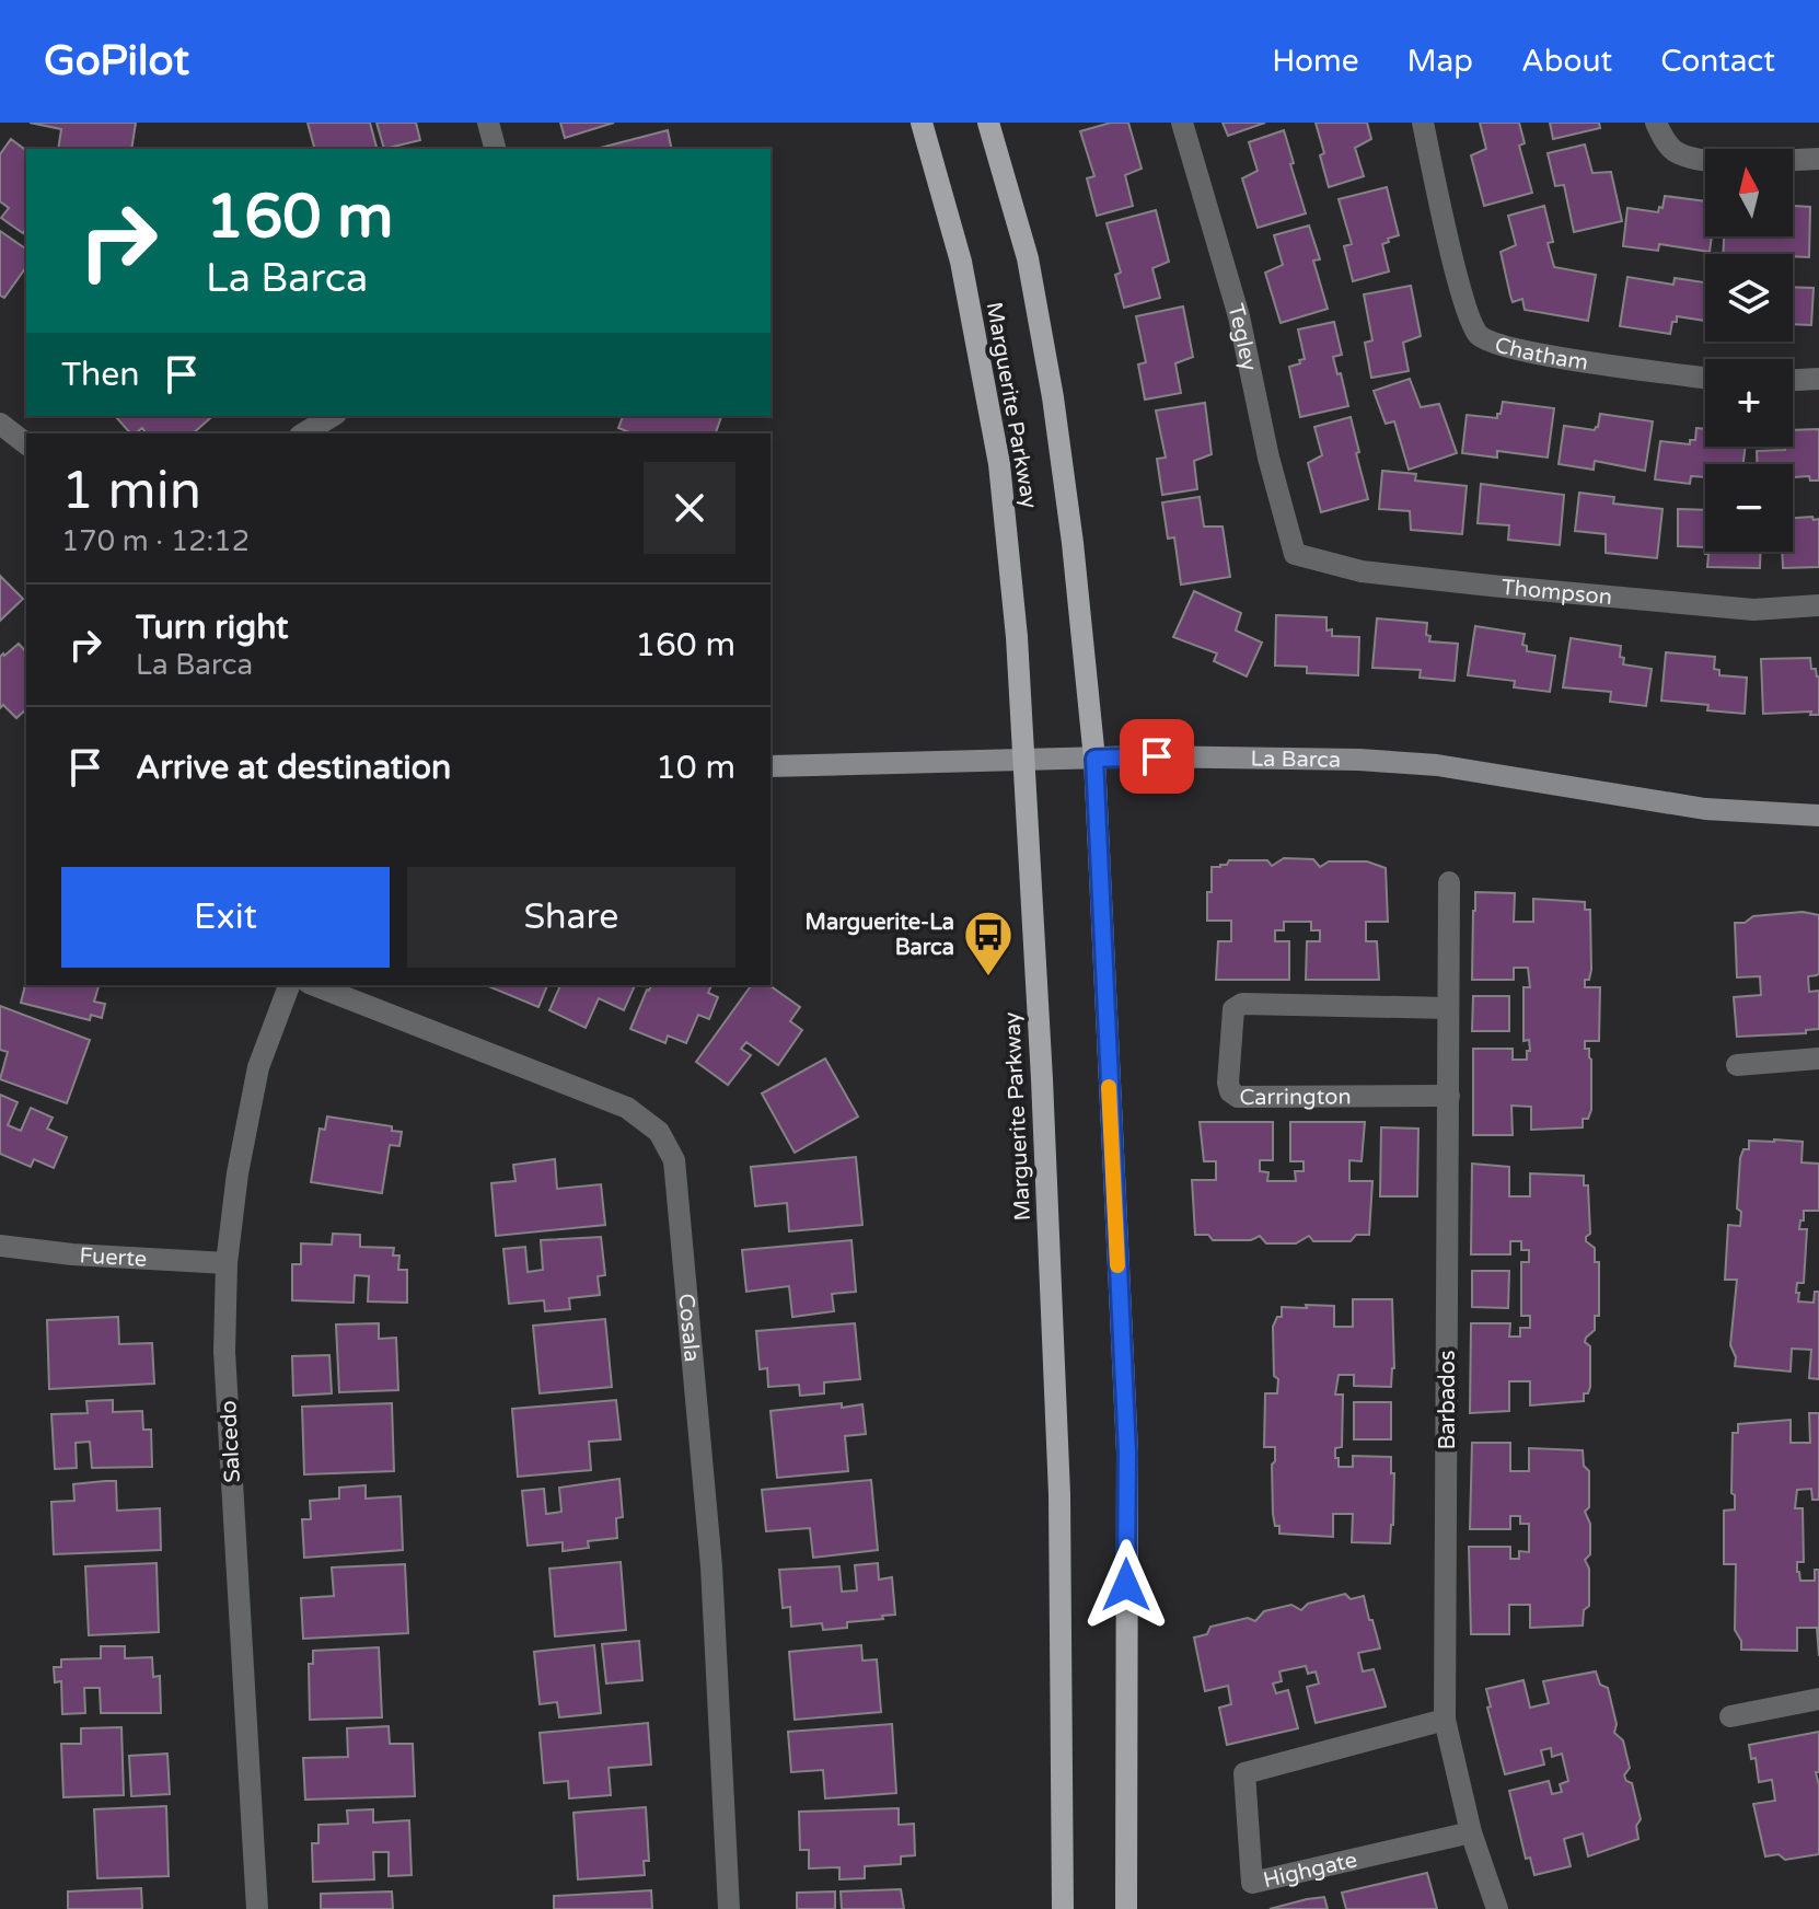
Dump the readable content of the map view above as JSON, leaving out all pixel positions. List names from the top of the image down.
{
  "streets": {
    "main road": ["Marguerite Parkway"],
    "street": [
      "Tegley",
      "Chatham",
      "Thompson",
      "La Barca",
      "Carrington",
      "Fuerte",
      "Cosala",
      "Barbados",
      "Salcedo",
      "Highgate"
    ]
  },
  "crossings": [
    ["Tegley", "Thompson"],
    ["Marguerite Parkway", "La Barca"],
    ["Carrington", "Barbados"],
    ["Fuerte", "Salcedo"],
    ["Barbados", "Highgate"]
  ],
  "places": {
    "bus stop": ["Marguerite-La Barca"]
  },
  "north": "top",
  "page": {
    "header": "GoPilot",
    "nav": [
      "Home",
      "Map",
      "About",
      "Contact"
    ],
    "map_buttons": ["+", "−"],
    "turn": ["160 m", "La Barca"],
    "then": "Then",
    "heading": ["1 min", "170 m · 12:12"],
    "list": [
      {
        "name": "Turn right",
        "note": "La Barca",
        "value": "160 m"
      },
      {
        "name": "Arrive at destination",
        "value": "10 m"
      }
    ],
    "buttons": ["Exit", "Share"]
  }
}
